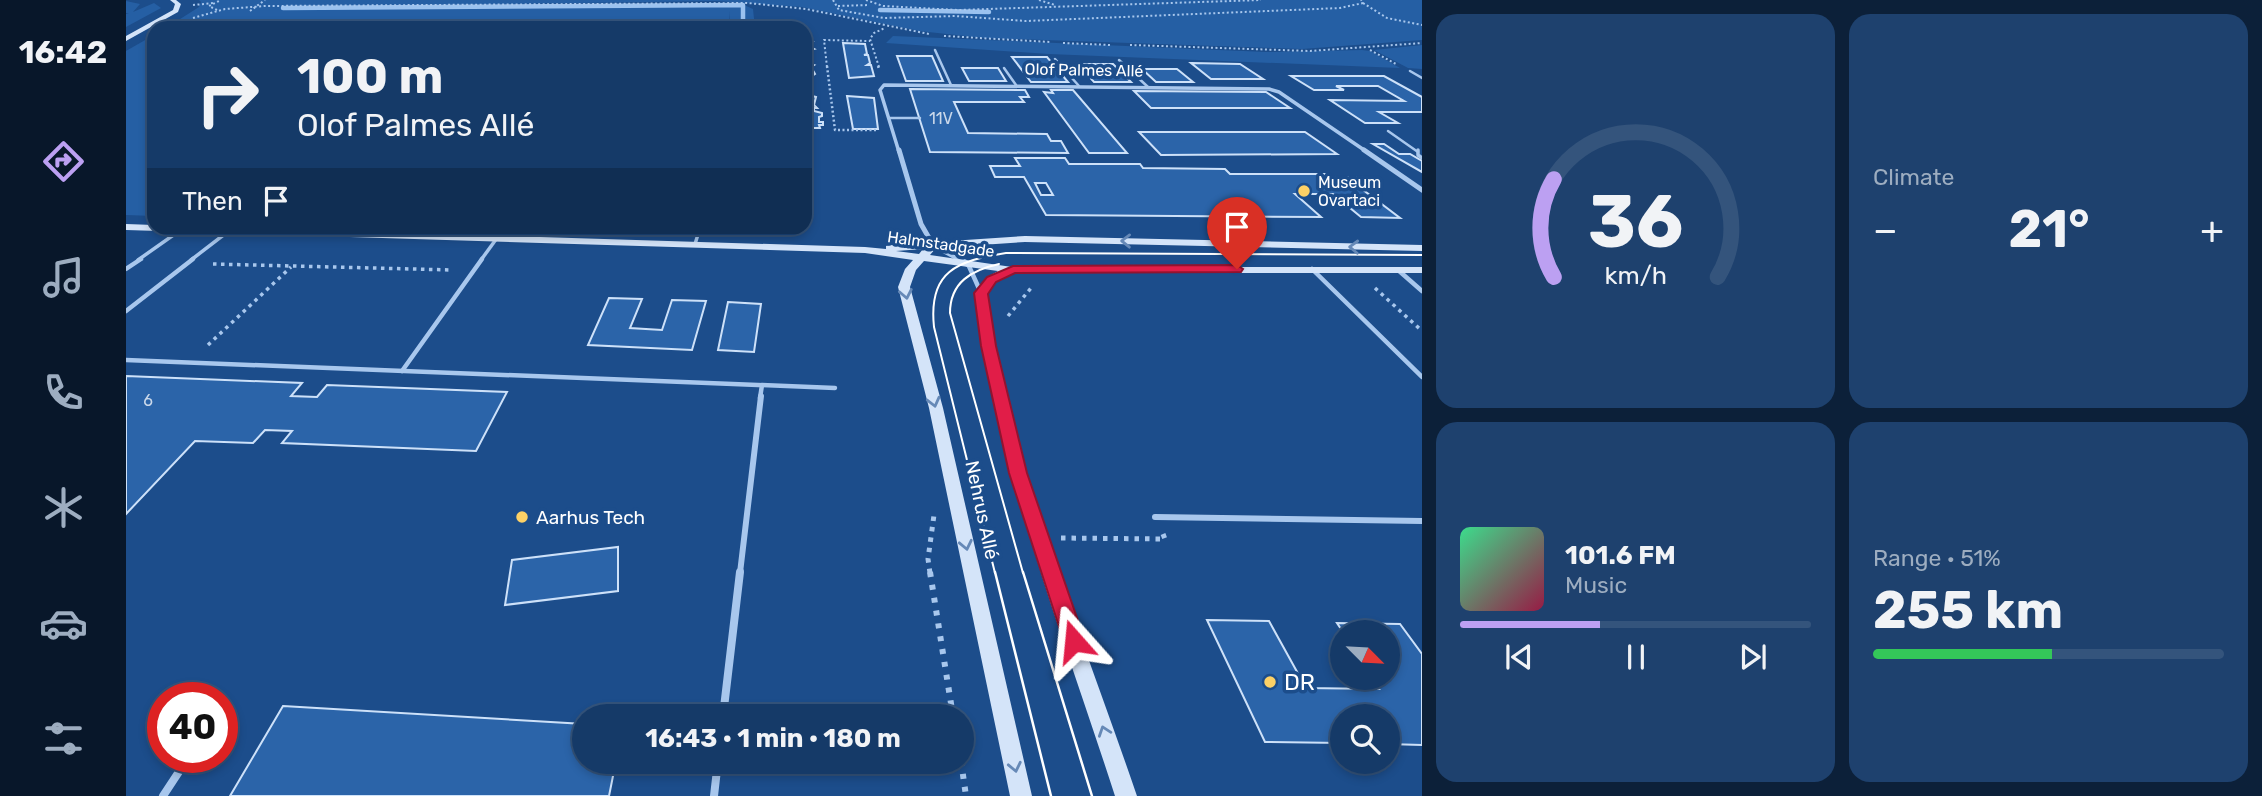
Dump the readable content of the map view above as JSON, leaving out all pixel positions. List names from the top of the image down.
{
  "streets": {
    "street": ["Olof Palmes Allé", "Halmstadgade", "Nehrus Allé"]
  },
  "crossings": [
    ["Halmstadgade", "Nehrus Allé"]
  ],
  "places": ["Museum Ovartaci", "Aarhus Tech", "DR"],
  "house_numbers": ["11V", "6"],
  "north": "bottom right",
  "page": {
    "tabs": "16:42",
    "tile": [
      "Climate",
      ["Range · 51%", "255 km"]
    ],
    "turn": ["100 m", "Olof Palmes Allé"],
    "then": "Then",
    "heat": ["−", "21°", "+"],
    "song": ["101.6 FM", "Music"],
    "limit": "40",
    "trip": "16:43 · 1 min · 180 m",
    "gauge": ["36", "km/h"]
  }
}
